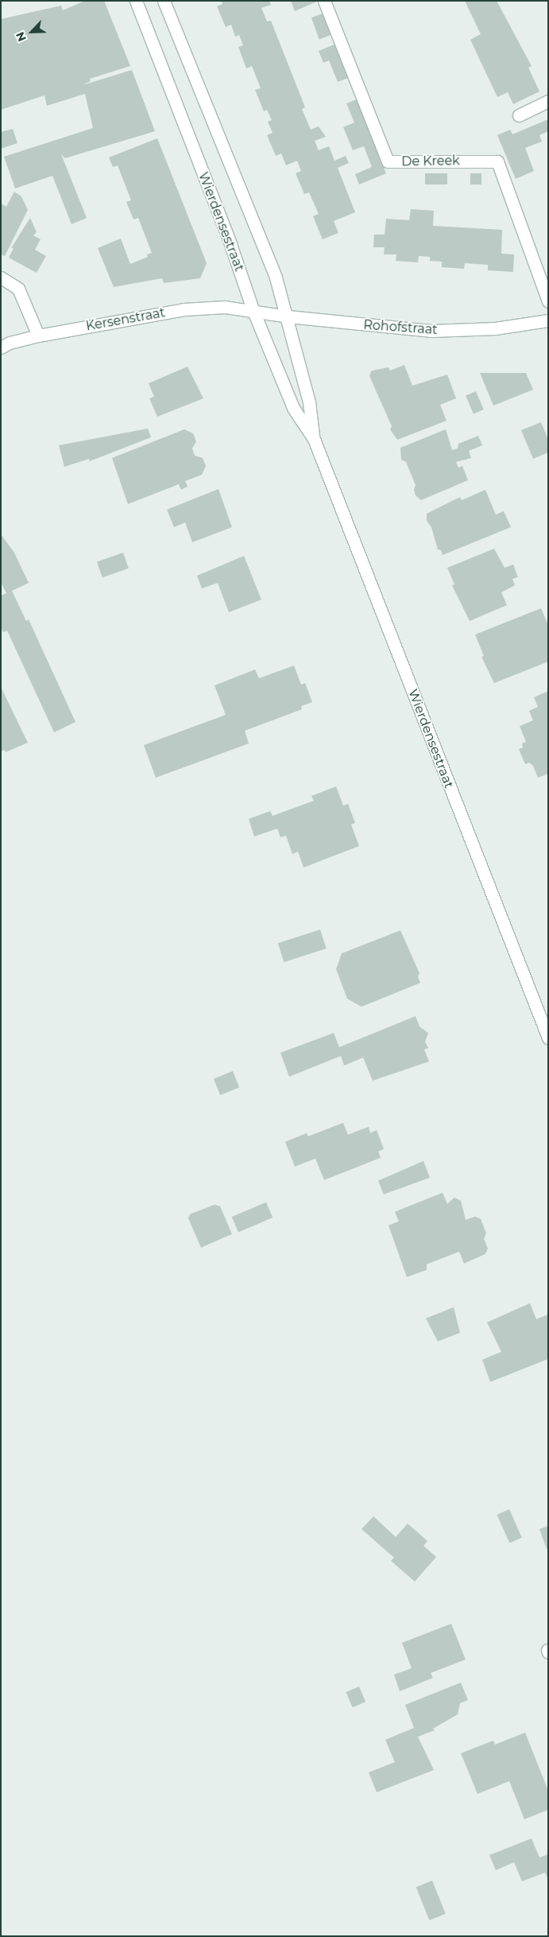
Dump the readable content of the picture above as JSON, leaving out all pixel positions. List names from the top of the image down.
{
  "streets": {
    "main road": [
      "De Kreek",
      "Wierdensestraat",
      "Kersenstraat",
      "Rohofstraat"
    ]
  },
  "crossings": [
    ["Wierdensestraat", "Kersenstraat"],
    ["Wierdensestraat", "Rohofstraat"],
    ["Kersenstraat", "Rohofstraat"]
  ],
  "north": "bottom left"
}
